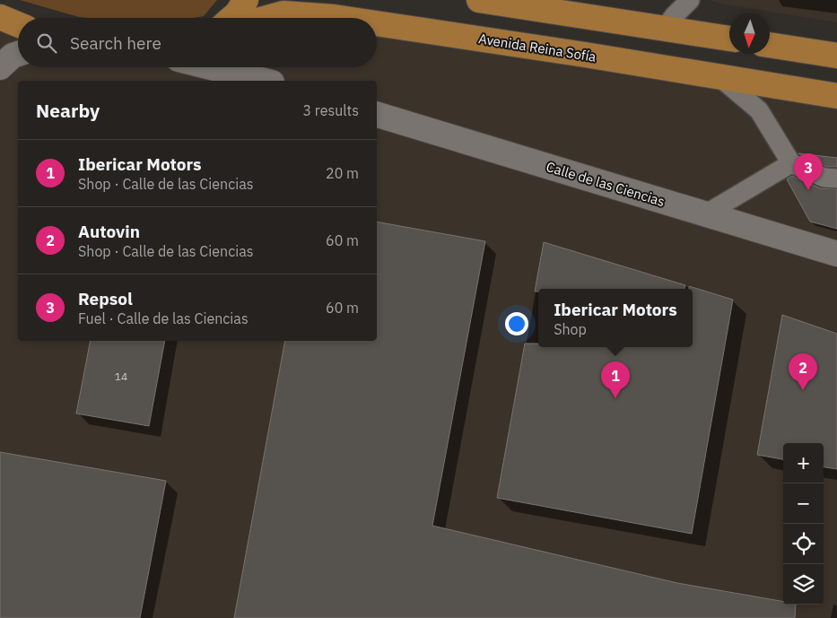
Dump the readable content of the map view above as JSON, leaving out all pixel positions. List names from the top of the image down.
{
  "streets": {
    "main road": ["Avenida Reina Sofía"],
    "street": ["Calle de las Ciencias"]
  },
  "house_numbers": ["14"],
  "north": "bottom",
  "page": {
    "search": "Search here",
    "heading": ["Nearby", "3 results"],
    "list": [
      {
        "mark": "1",
        "name": "Ibericar Motors",
        "note": "Shop · Calle de las Ciencias",
        "value": "20 m"
      },
      {
        "mark": "2",
        "name": "Autovin",
        "note": "Shop · Calle de las Ciencias",
        "value": "60 m"
      },
      {
        "mark": "3",
        "name": "Repsol",
        "note": "Fuel · Calle de las Ciencias",
        "value": "60 m"
      }
    ],
    "pins": ["3", "2", "1"],
    "popup": ["Ibericar Motors", "Shop"],
    "map_buttons": ["+", "−"]
  }
}
